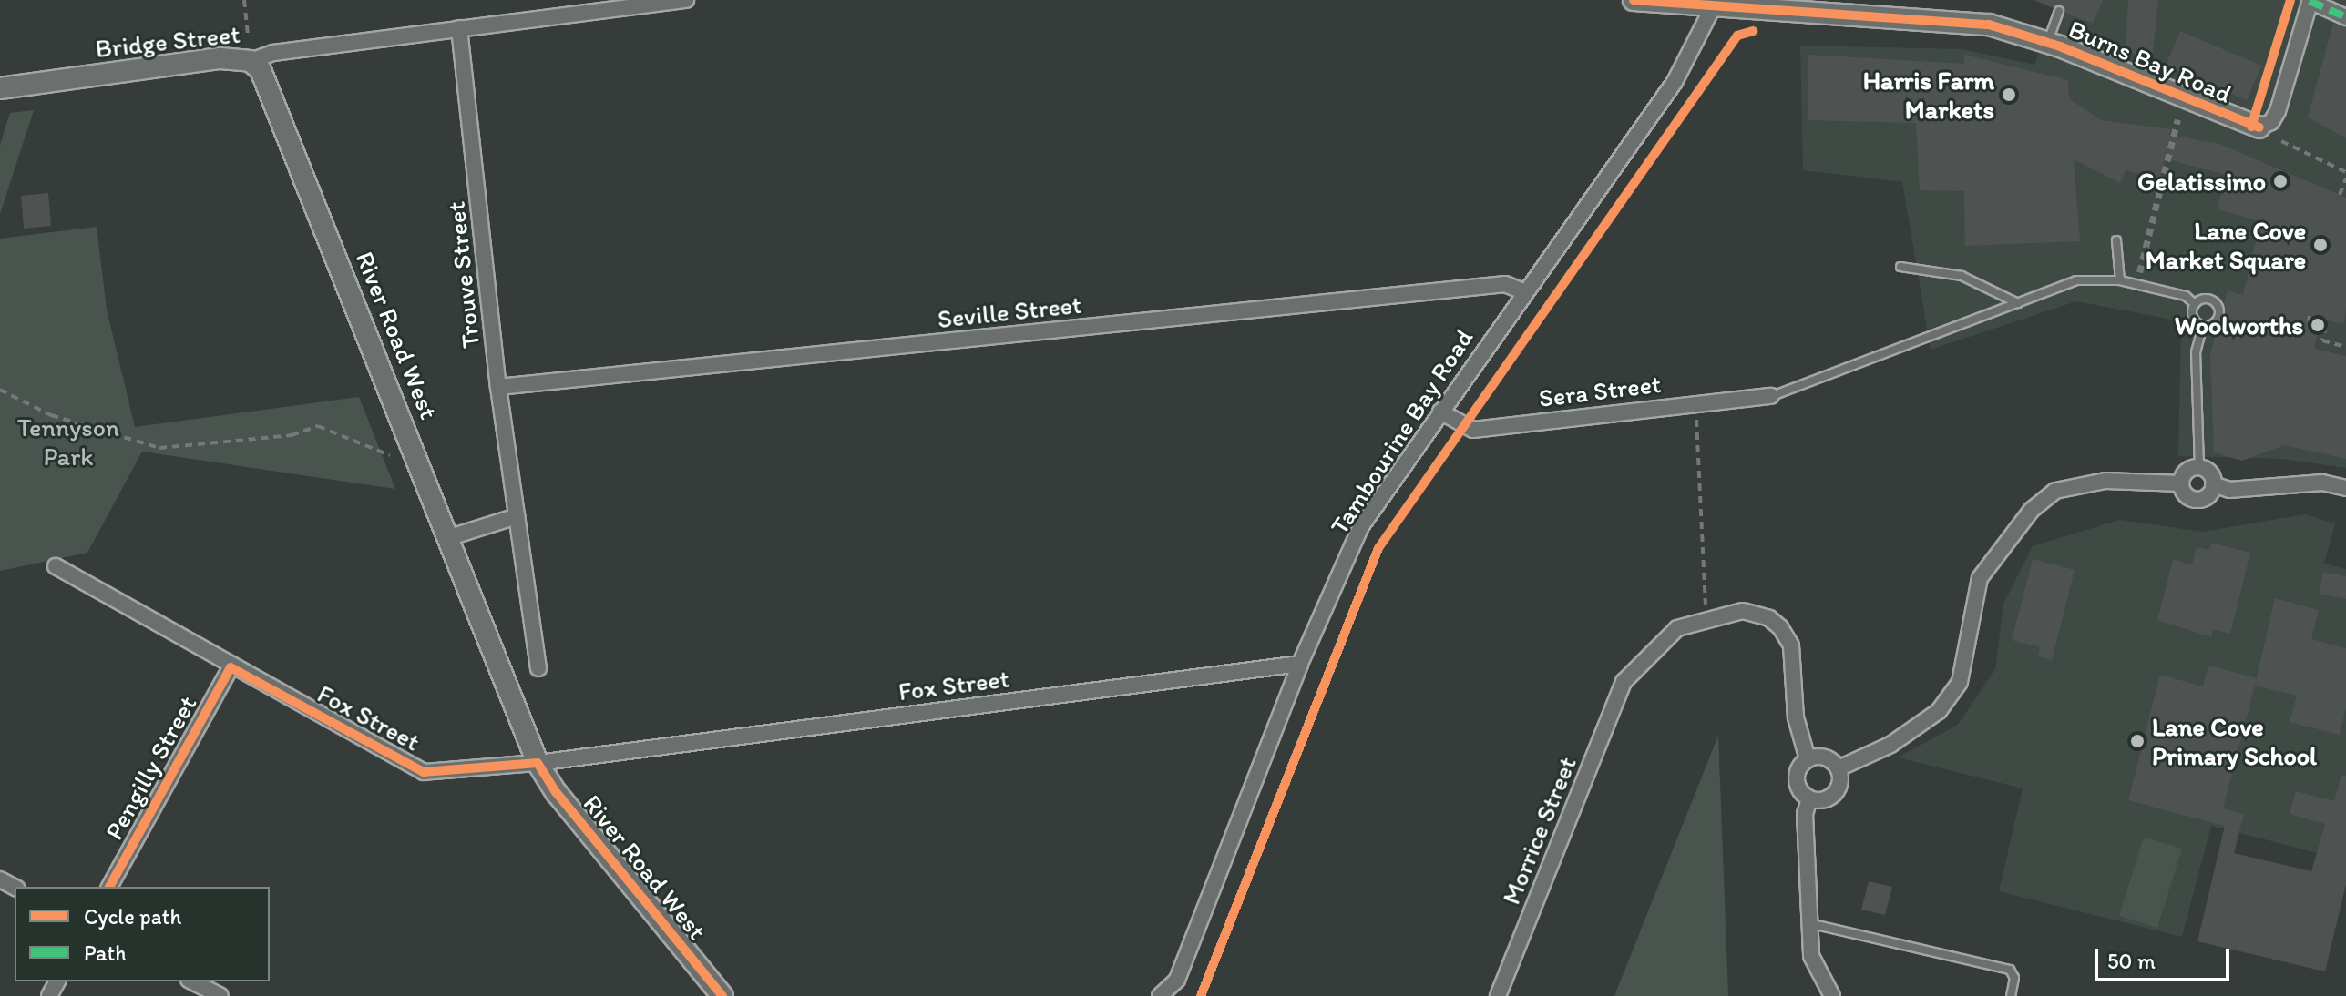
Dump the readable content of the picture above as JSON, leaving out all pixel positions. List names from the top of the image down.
{
  "streets": {
    "main road": ["Bridge Street", "Burns Bay Road", "River Road West"],
    "street": [
      "Trouve Street",
      "Seville Street",
      "Sera Street",
      "Tambourine Bay Road",
      "Fox Street",
      "Pengilly Street",
      "Morrice Street"
    ]
  },
  "crossings": [
    ["Bridge Street", "Trouve Street"],
    ["Bridge Street", "River Road West"],
    ["Burns Bay Road", "Tambourine Bay Road"],
    ["Trouve Street", "Seville Street"],
    ["Seville Street", "Tambourine Bay Road"],
    ["River Road West", "Fox Street"],
    ["Sera Street", "Tambourine Bay Road"],
    ["Tambourine Bay Road", "Fox Street"],
    ["Fox Street", "Pengilly Street"]
  ],
  "parks": ["Tennyson Park"],
  "places": [
    "Harris Farm Markets",
    "Gelatissimo",
    "Lane Cove Market Square",
    "Woolworths",
    "Lane Cove Primary School"
  ],
  "legend": ["Cycle path", "Path"],
  "scale_bar": "50 m"
}
